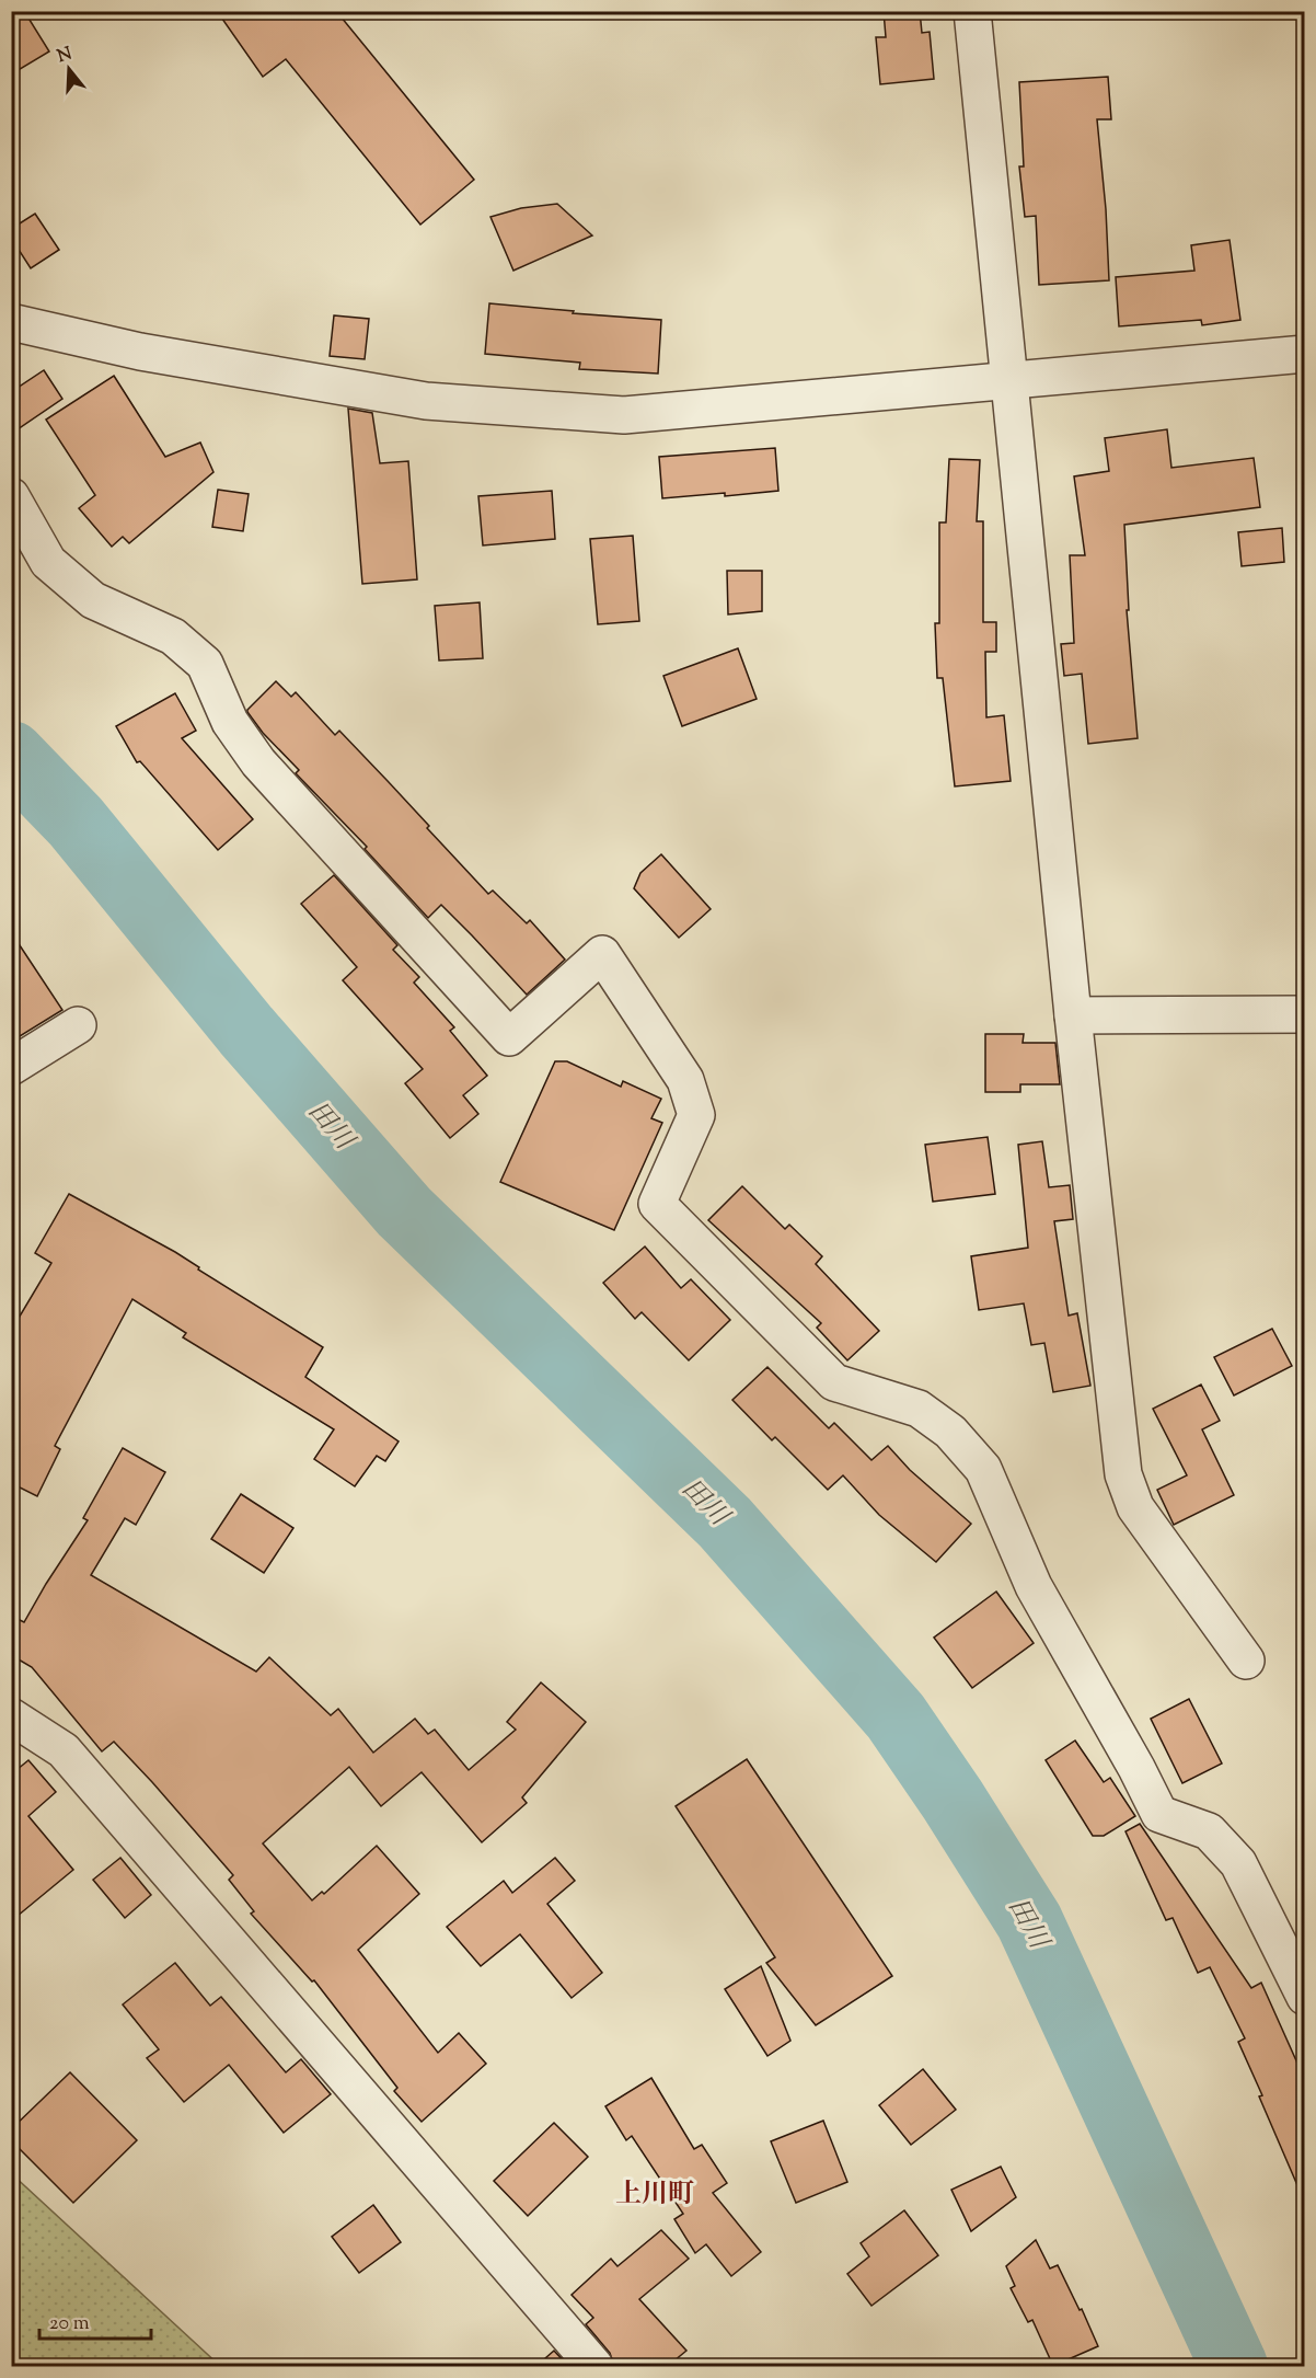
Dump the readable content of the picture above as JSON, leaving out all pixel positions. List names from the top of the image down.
{
  "districts": ["上川町"],
  "water": ["田川"],
  "scale_bar": "20 m",
  "north": "top"
}
